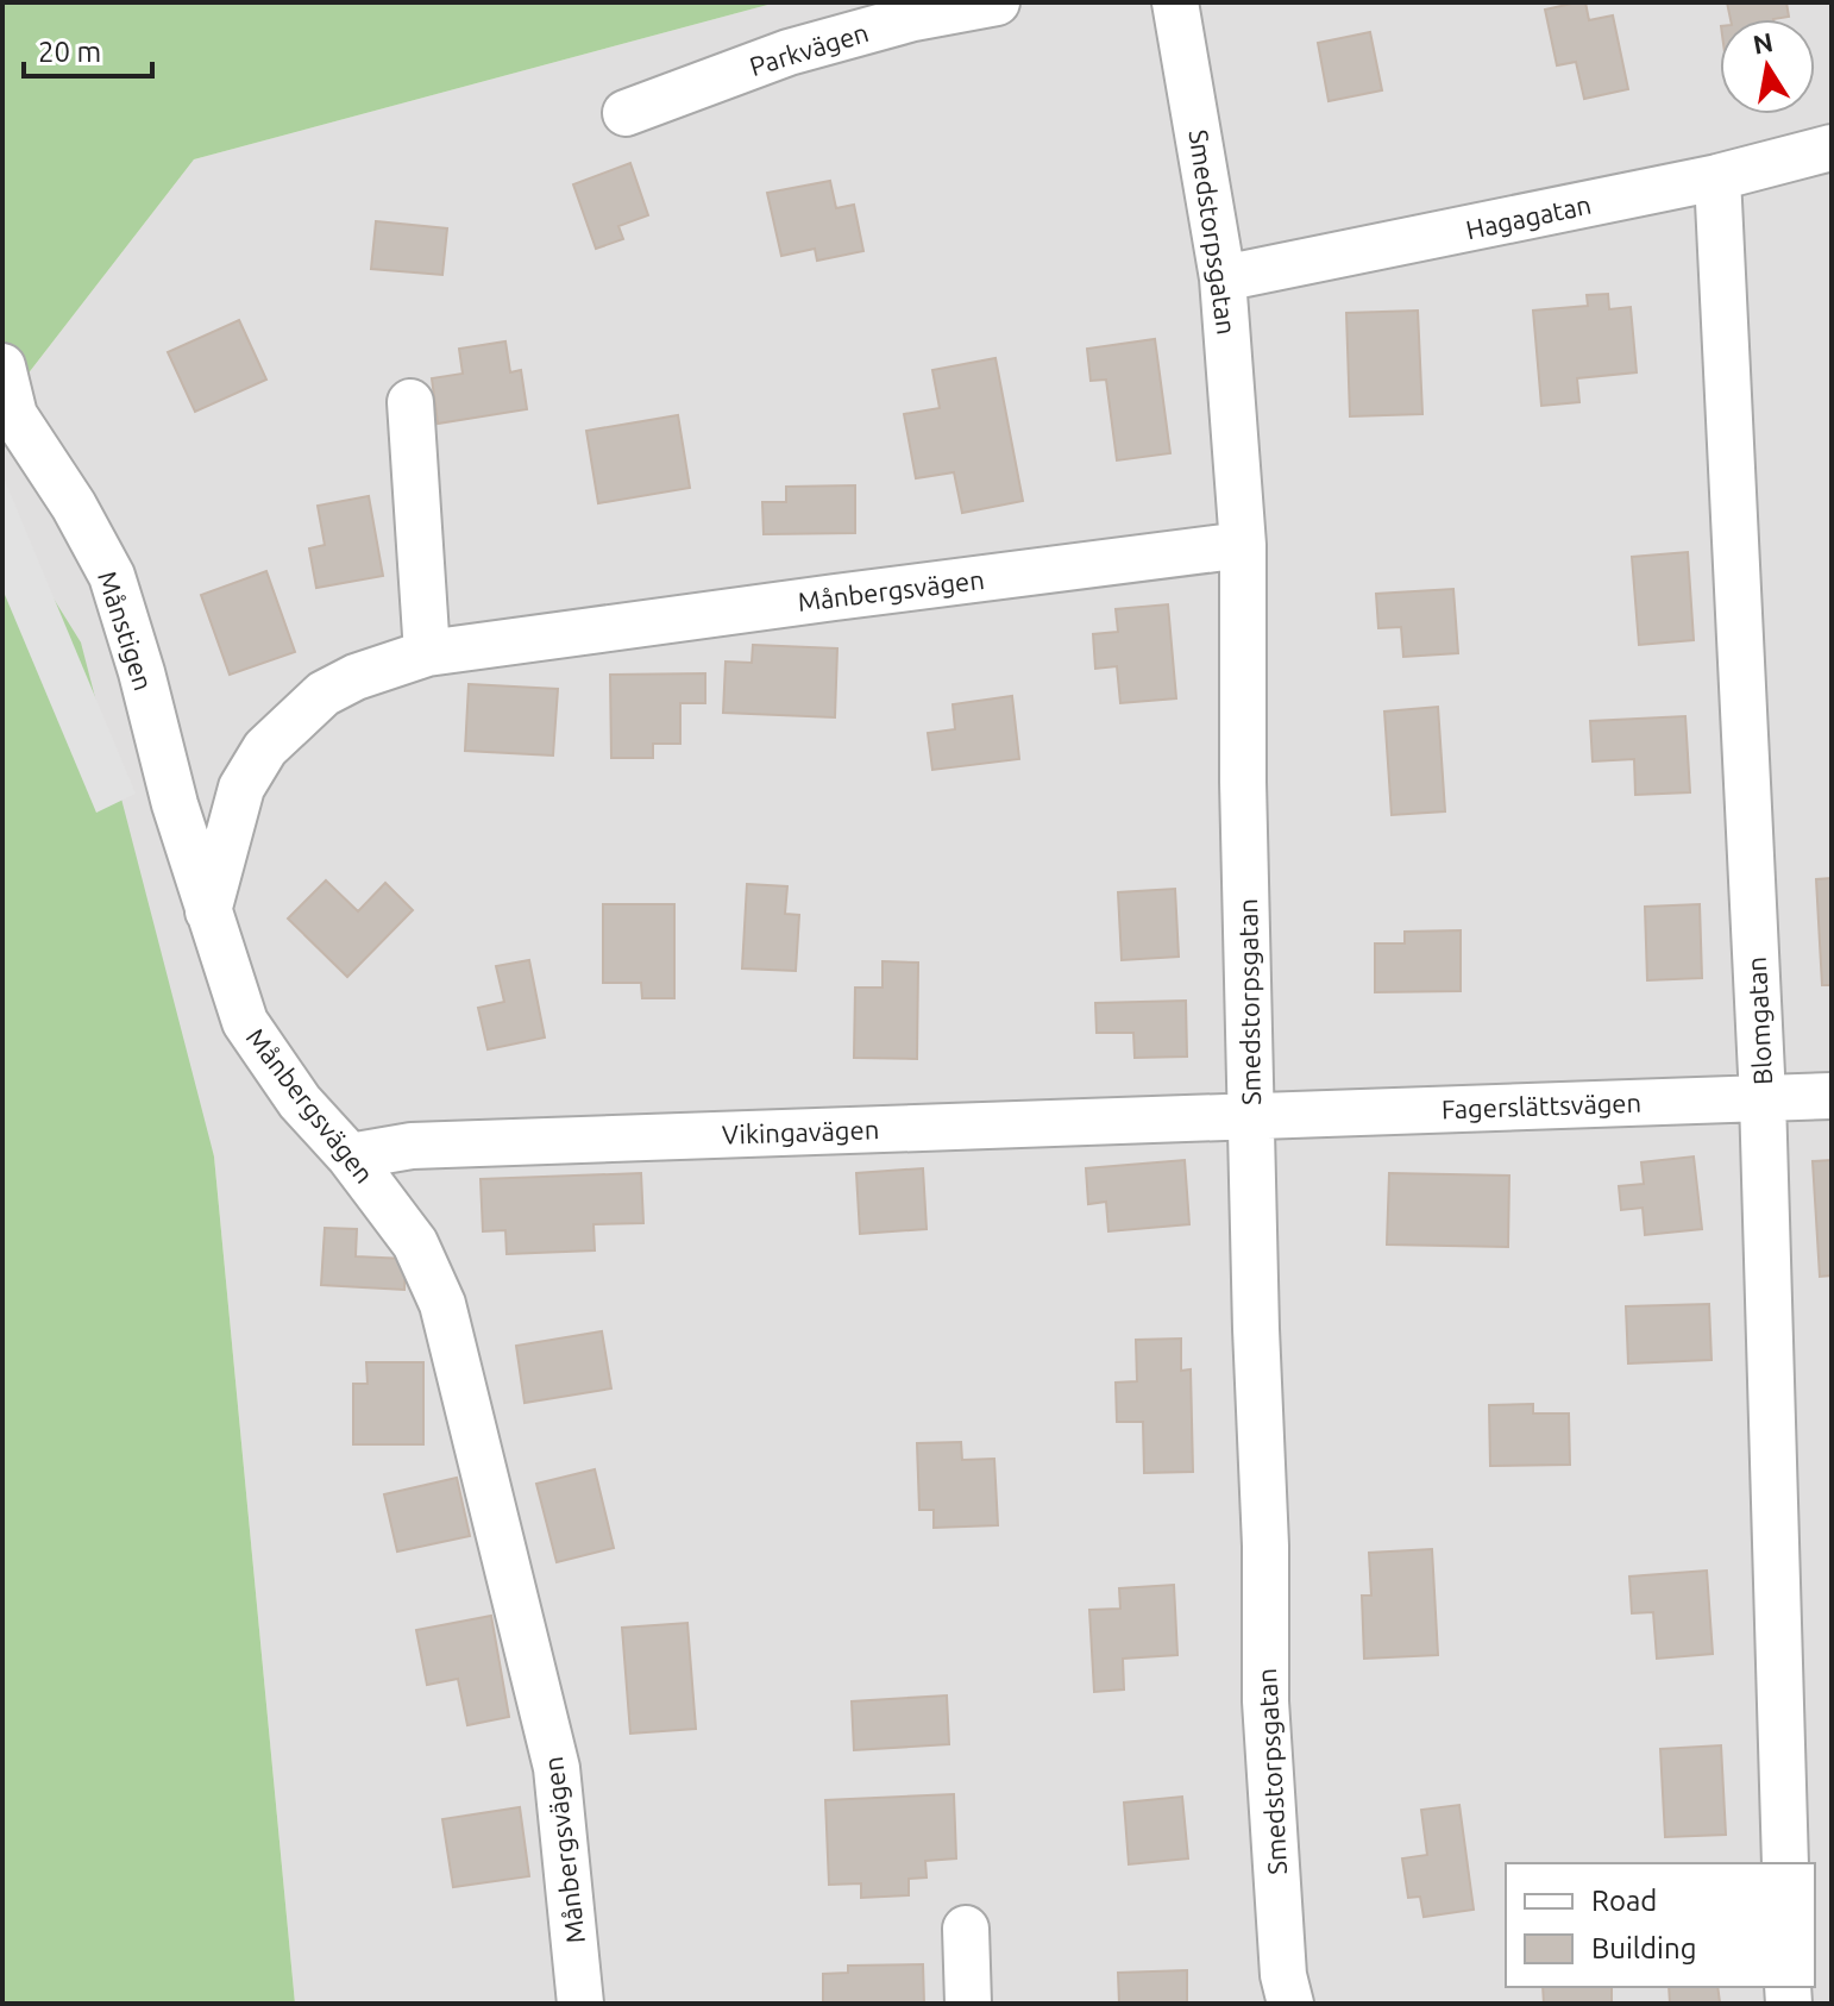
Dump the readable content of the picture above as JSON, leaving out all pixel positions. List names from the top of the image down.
{
  "streets": {
    "street": [
      "Parkvägen",
      "Hagagatan",
      "Smedstorpsgatan",
      "Månbergsvägen",
      "Månstigen",
      "Blomgatan",
      "Fagerslättsvägen",
      "Vikingavägen"
    ]
  },
  "crossings": [
    ["Hagagatan", "Smedstorpsgatan"],
    ["Hagagatan", "Blomgatan"],
    ["Smedstorpsgatan", "Månbergsvägen"],
    ["Smedstorpsgatan", "Fagerslättsvägen"],
    ["Smedstorpsgatan", "Vikingavägen"],
    ["Månbergsvägen", "Månstigen"],
    ["Månbergsvägen", "Vikingavägen"],
    ["Blomgatan", "Fagerslättsvägen"],
    ["Fagerslättsvägen", "Vikingavägen"]
  ],
  "legend": ["Road", "Building"],
  "scale_bar": "20 m",
  "north": "top"
}
